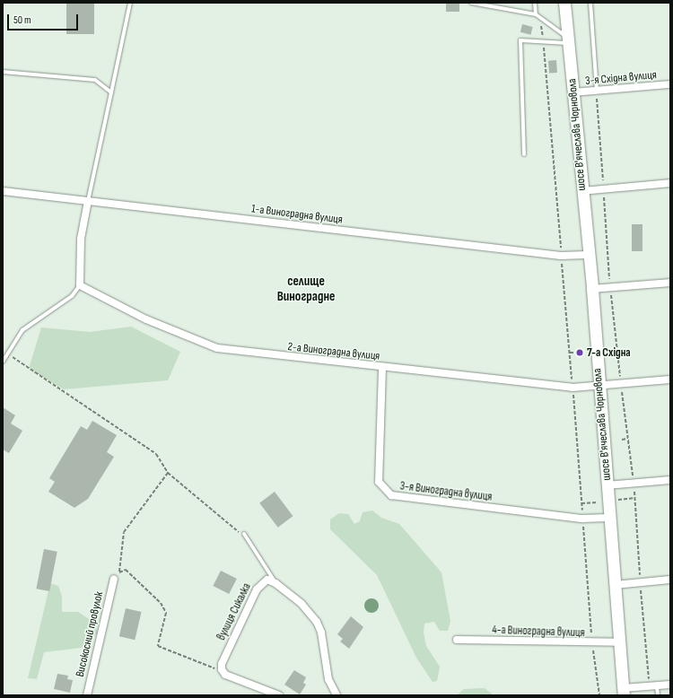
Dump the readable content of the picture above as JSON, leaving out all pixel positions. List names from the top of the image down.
{
  "streets": {
    "main road": ["шосе В'ячеслава Чорновола"],
    "street": [
      "3-я Східна вулиця",
      "1-а Виноградна вулиця",
      "2-а Виноградна вулиця",
      "3-я Виноградна вулиця",
      "вулиця Сикалка",
      "4-а Виноградна вулиця",
      "Високосний провулок"
    ]
  },
  "crossings": [
    ["3-я Східна вулиця", "шосе В'ячеслава Чорновола"],
    ["шосе В'ячеслава Чорновола", "1-а Виноградна вулиця"],
    ["шосе В'ячеслава Чорновола", "2-а Виноградна вулиця"],
    ["шосе В'ячеслава Чорновола", "3-я Виноградна вулиця"],
    ["шосе В'ячеслава Чорновола", "4-а Виноградна вулиця"],
    ["2-а Виноградна вулиця", "3-я Виноградна вулиця"]
  ],
  "districts": ["селище Виноградне"],
  "places": ["7-а Східна"],
  "scale_bar": "50 m"
}
